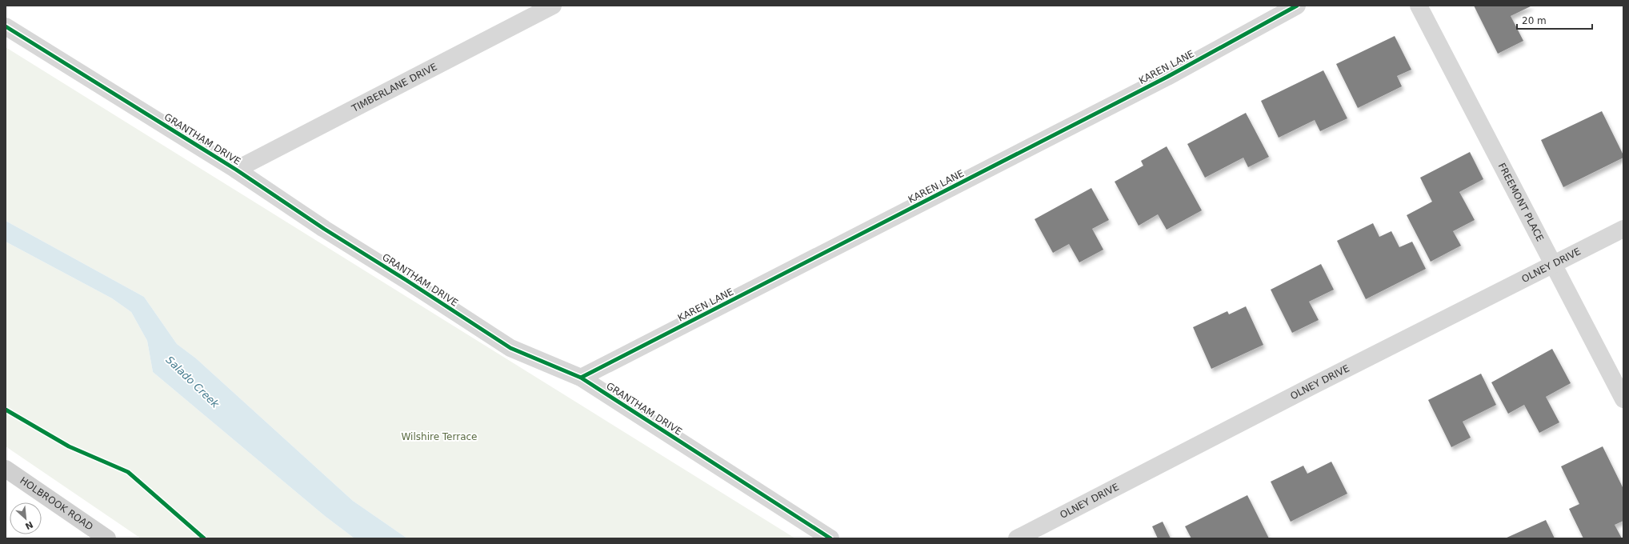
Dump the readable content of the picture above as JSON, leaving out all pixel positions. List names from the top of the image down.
{
  "streets": {
    "street": [
      "KAREN LANE",
      "TIMBERLANE DRIVE",
      "GRANTHAM DRIVE",
      "FREEMONT PLACE",
      "OLNEY DRIVE",
      "HOLBROOK ROAD"
    ]
  },
  "crossings": [
    ["KAREN LANE", "GRANTHAM DRIVE"],
    ["TIMBERLANE DRIVE", "GRANTHAM DRIVE"],
    ["FREEMONT PLACE", "OLNEY DRIVE"]
  ],
  "water": ["Salado Creek"],
  "parks": ["Wilshire Terrace"],
  "scale_bar": "20 m",
  "north": "bottom right"
}
